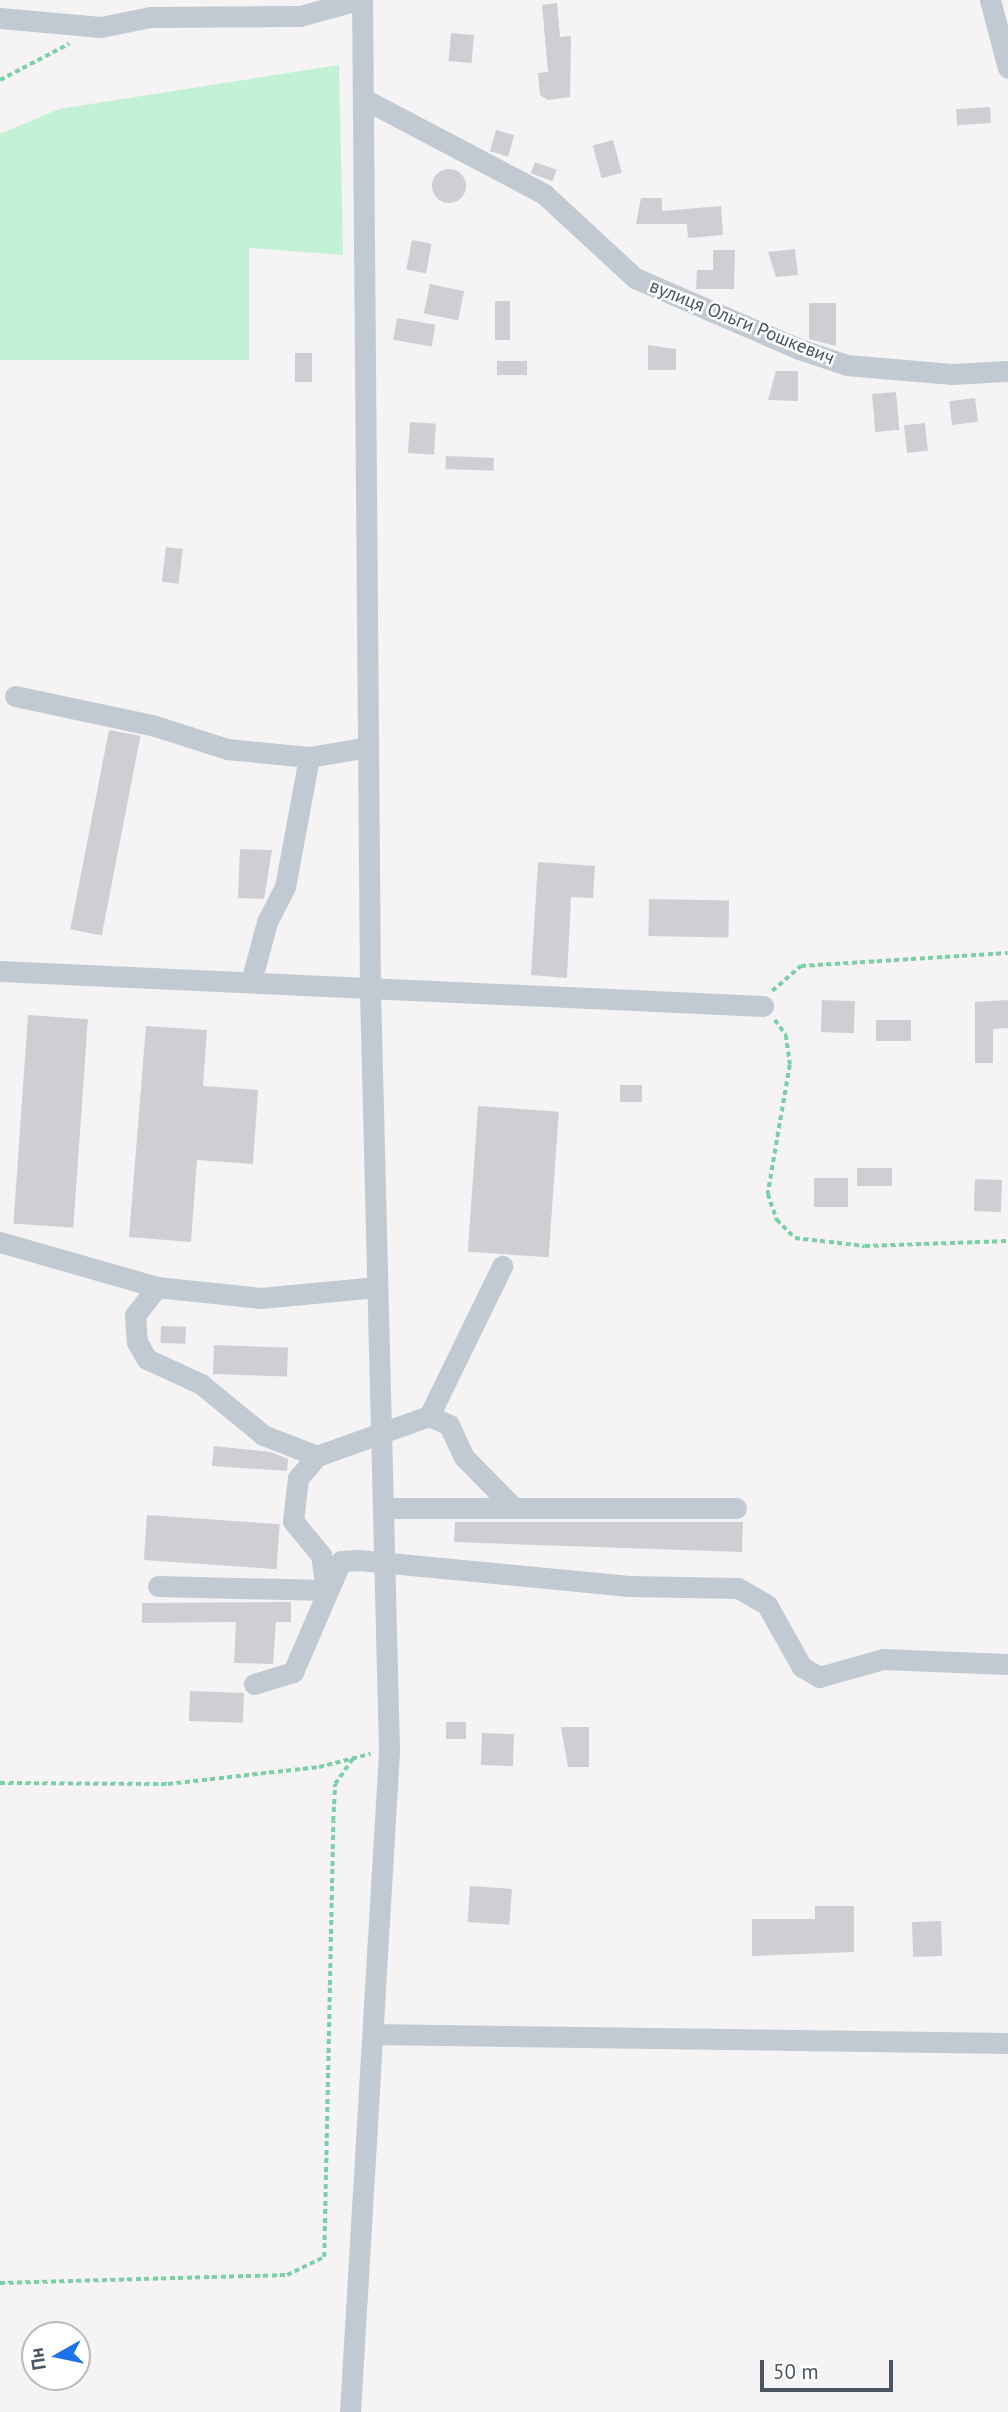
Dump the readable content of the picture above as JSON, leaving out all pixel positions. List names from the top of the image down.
{
  "streets": {
    "street": ["вулиця Ольги Рошкевич"]
  },
  "scale_bar": "50 m",
  "north": "left"
}
